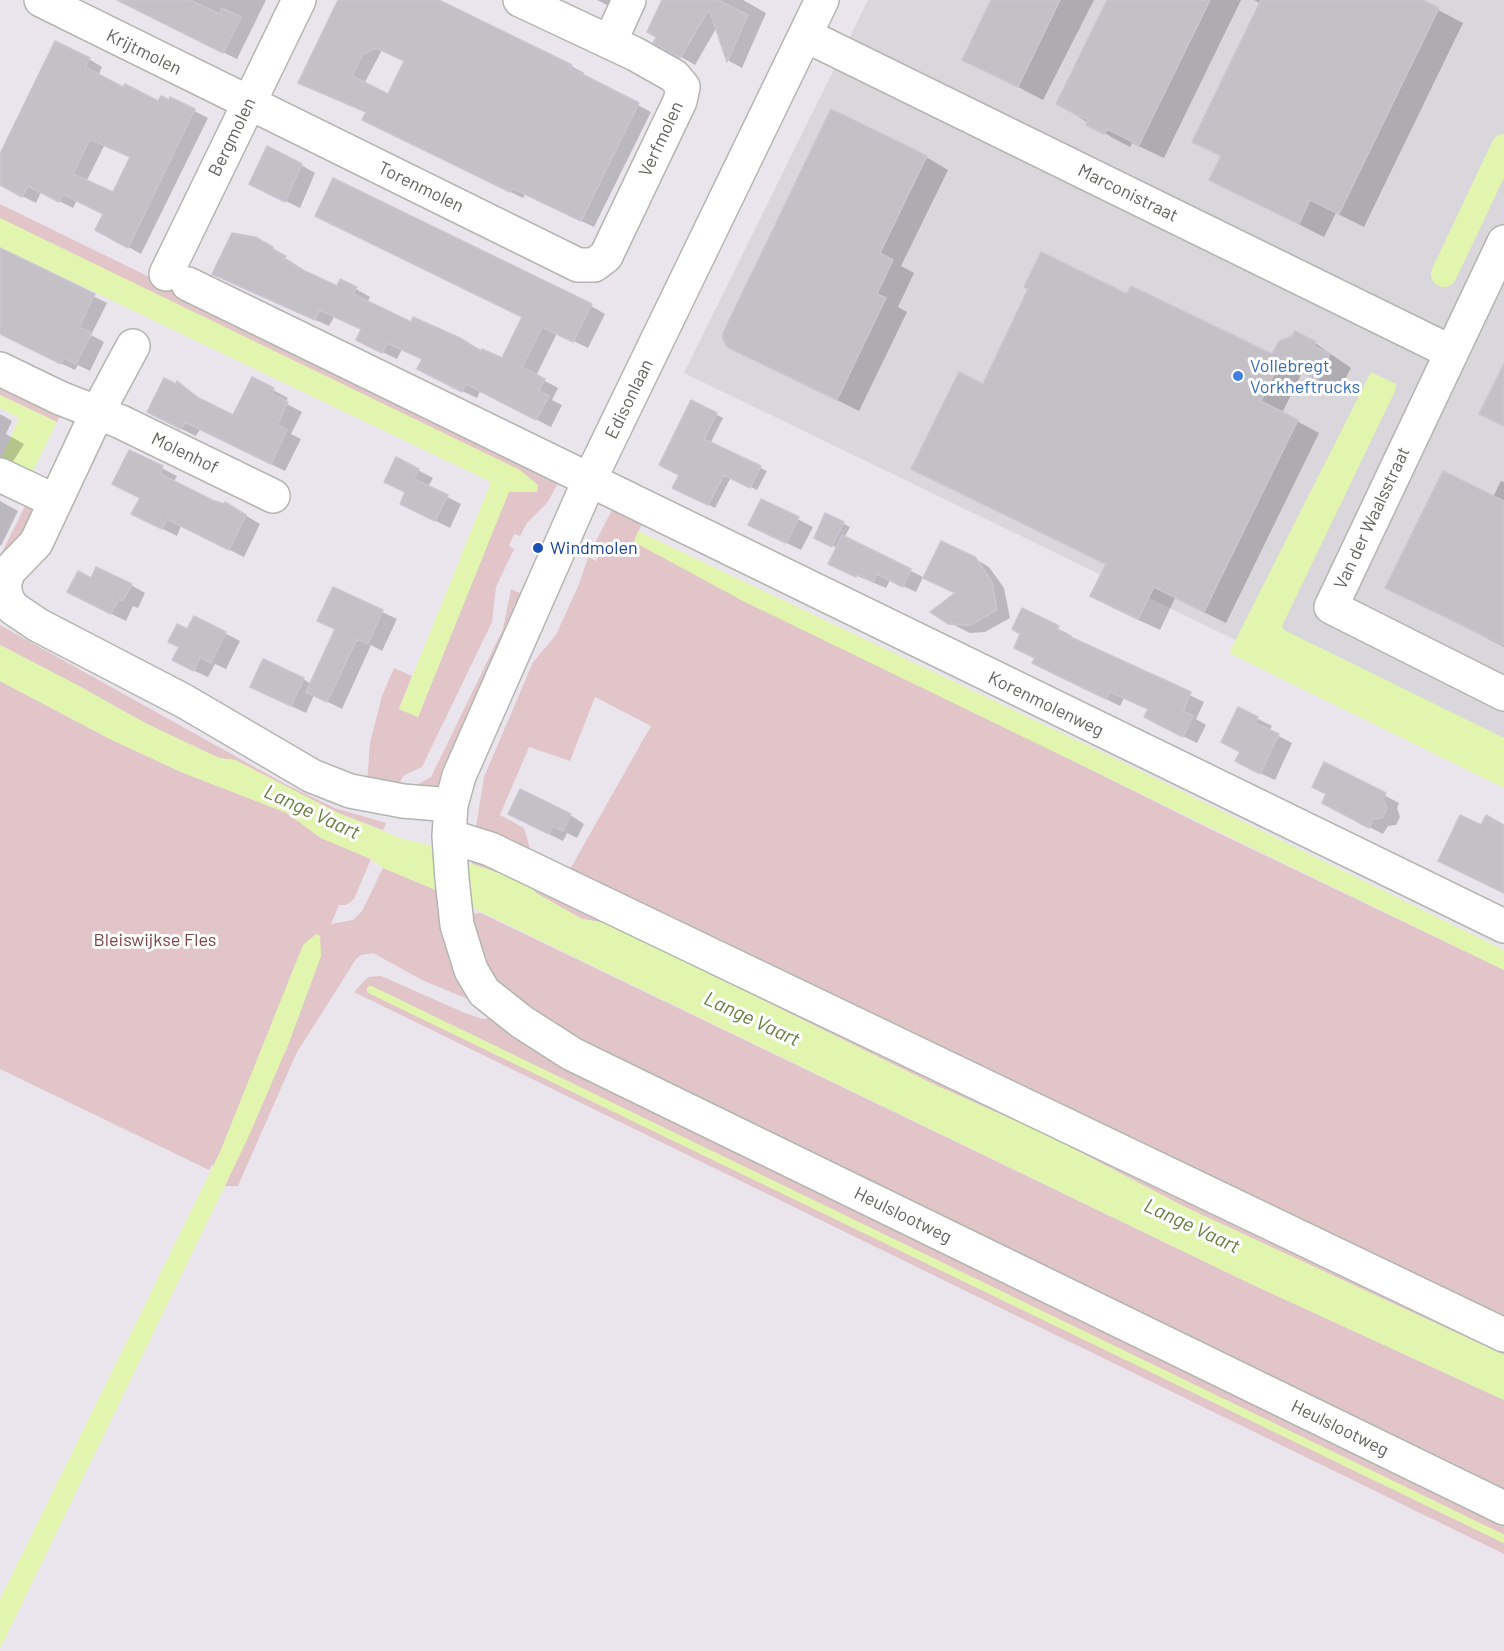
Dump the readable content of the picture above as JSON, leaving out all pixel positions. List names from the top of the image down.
{
  "streets": {
    "street": [
      "Krijtmolen",
      "Bergmolen",
      "Verfmolen",
      "Torenmolen",
      "Marconistraat",
      "Edisonlaan",
      "Molenhof",
      "Van der Waalsstraat",
      "Korenmolenweg",
      "Heulslootweg"
    ]
  },
  "crossings": [
    ["Krijtmolen", "Bergmolen"],
    ["Krijtmolen", "Torenmolen"],
    ["Bergmolen", "Torenmolen"],
    ["Bergmolen", "Edisonlaan"],
    ["Bergmolen", "Korenmolenweg"],
    ["Verfmolen", "Torenmolen"],
    ["Marconistraat", "Edisonlaan"],
    ["Marconistraat", "Van der Waalsstraat"],
    ["Edisonlaan", "Korenmolenweg"],
    ["Edisonlaan", "Heulslootweg"]
  ],
  "water": ["Lange Vaart"],
  "parks": ["Bleiswijkse Fles"],
  "places": ["Vollebregt Vorkheftrucks", "Windmolen"]
}
